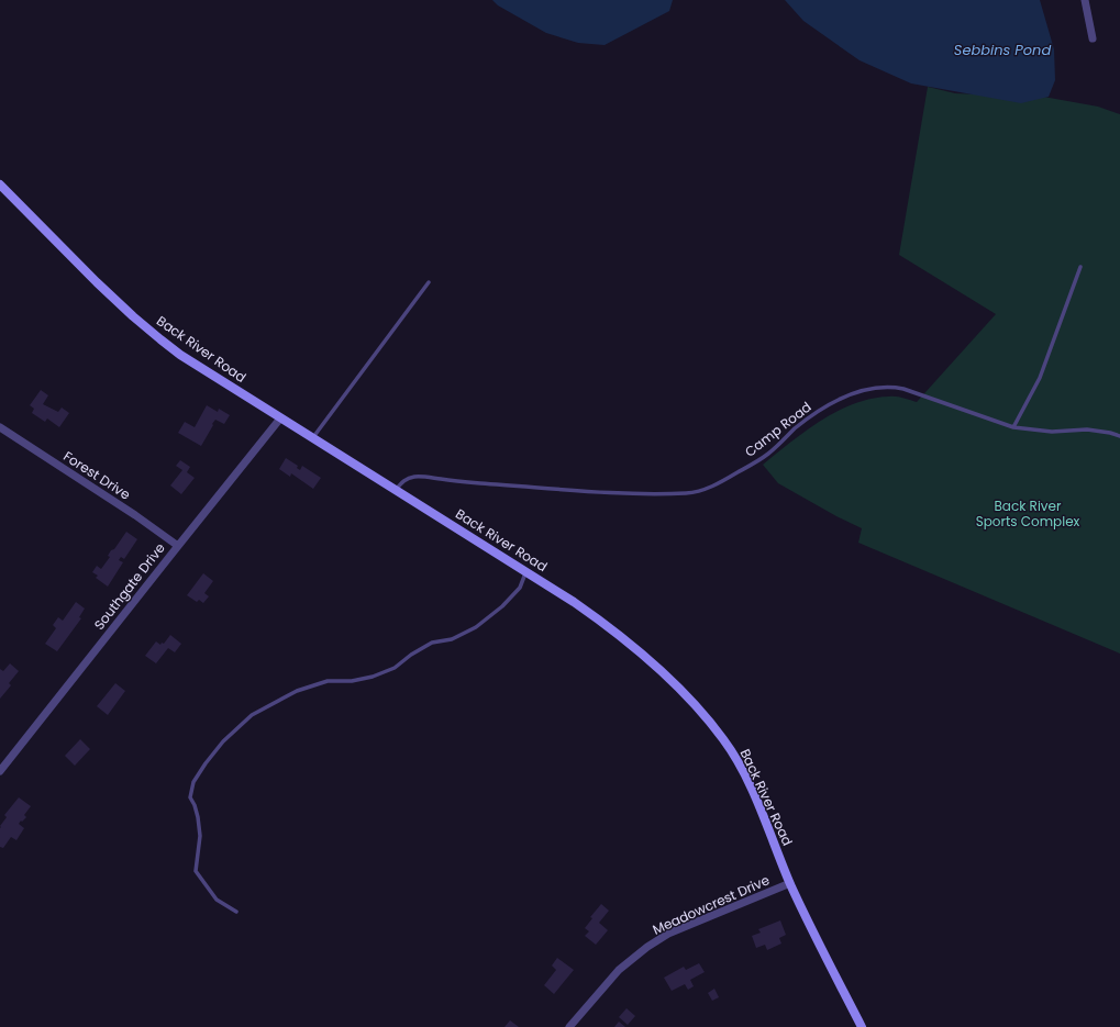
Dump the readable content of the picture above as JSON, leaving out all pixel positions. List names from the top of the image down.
{
  "streets": {
    "street": [
      "Back River Road",
      "Forest Drive",
      "Southgate Drive",
      "Meadowcrest Drive"
    ],
    "lane": ["Camp Road"]
  },
  "crossings": [
    ["Back River Road", "Camp Road"],
    ["Back River Road", "Southgate Drive"],
    ["Back River Road", "Meadowcrest Drive"],
    ["Forest Drive", "Southgate Drive"]
  ],
  "water": ["Sebbins Pond"],
  "parks": ["Back River Sports Complex"]
}
